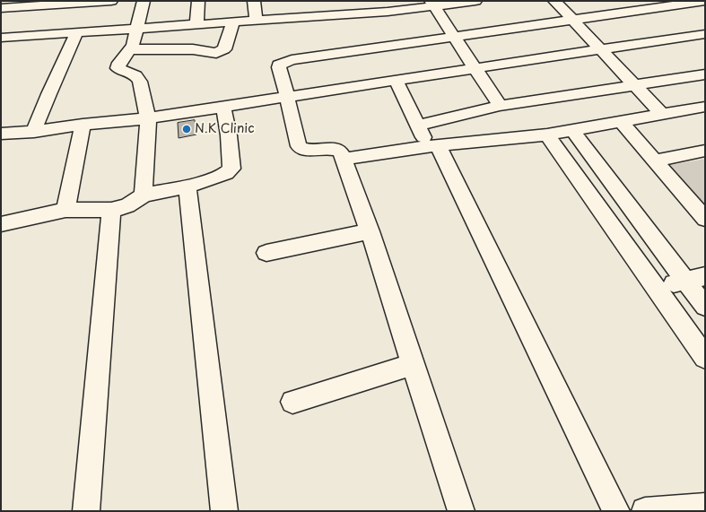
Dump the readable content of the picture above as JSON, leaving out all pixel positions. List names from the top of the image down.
{
  "places": ["N.K Clinic"]
}
